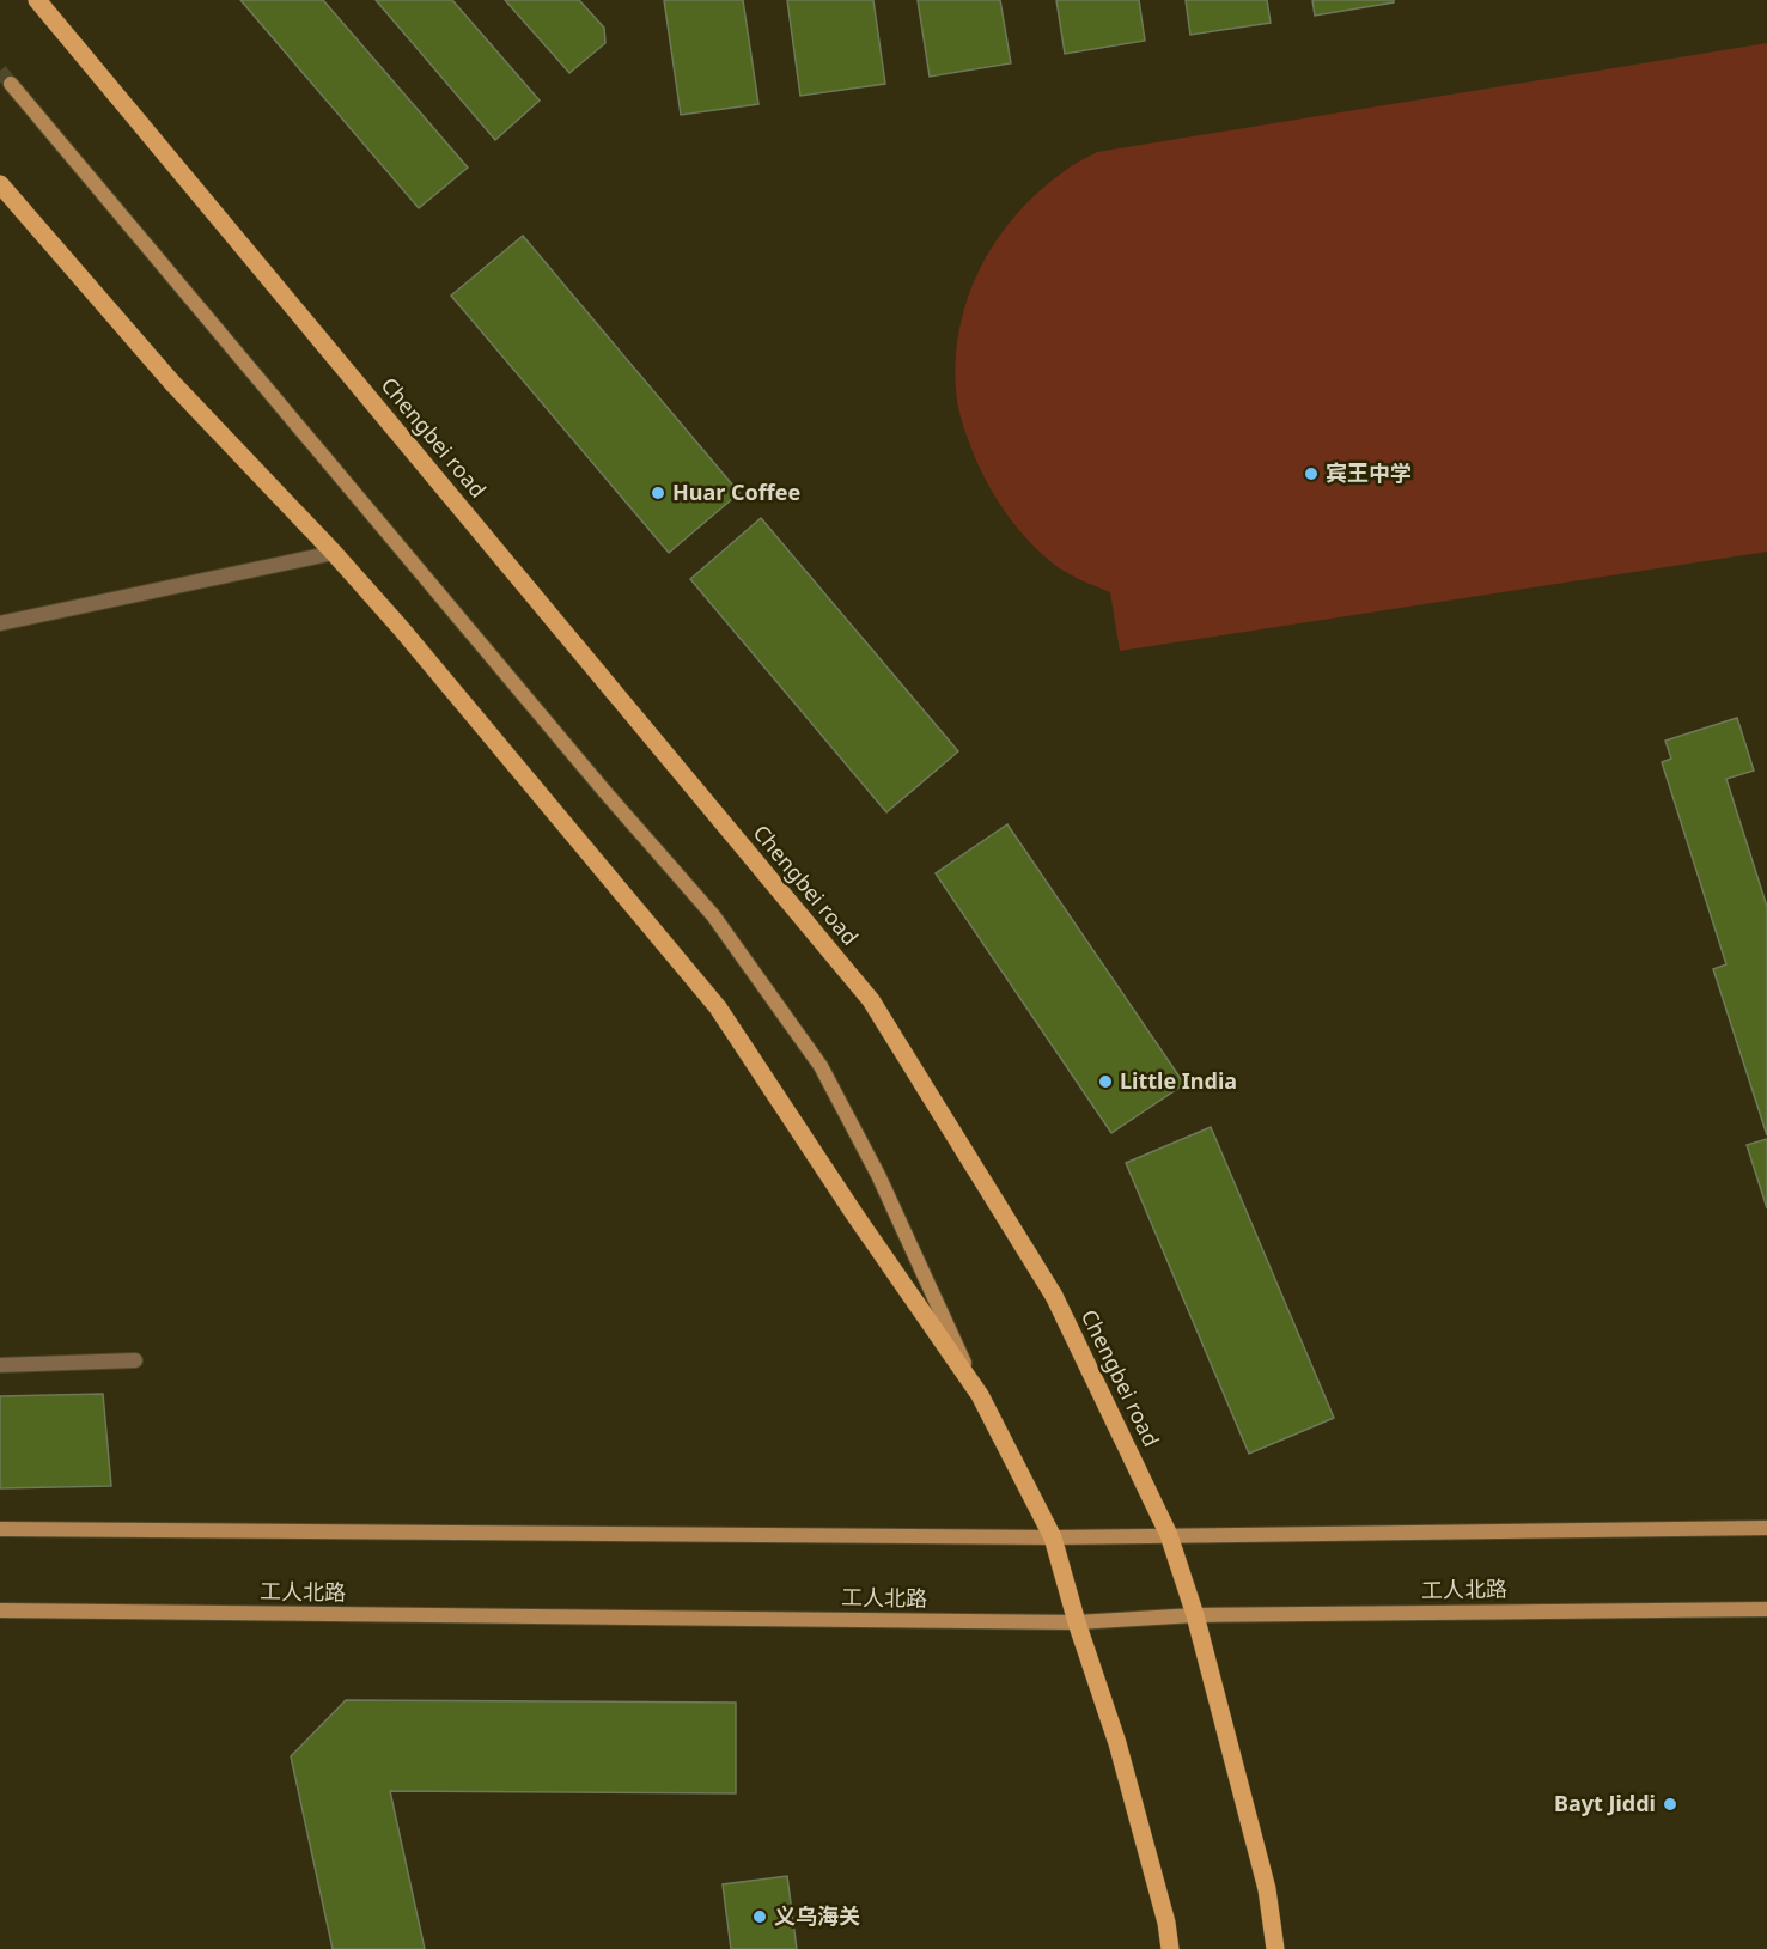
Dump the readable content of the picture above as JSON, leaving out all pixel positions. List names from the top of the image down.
{
  "streets": {
    "main road": ["Chengbei road", "工人北路"]
  },
  "crossings": [
    ["Chengbei road", "工人北路"]
  ],
  "places": [
    "宾王中学",
    "Huar Coffee",
    "Little India",
    "Bayt Jiddi",
    "义乌海关"
  ]
}
